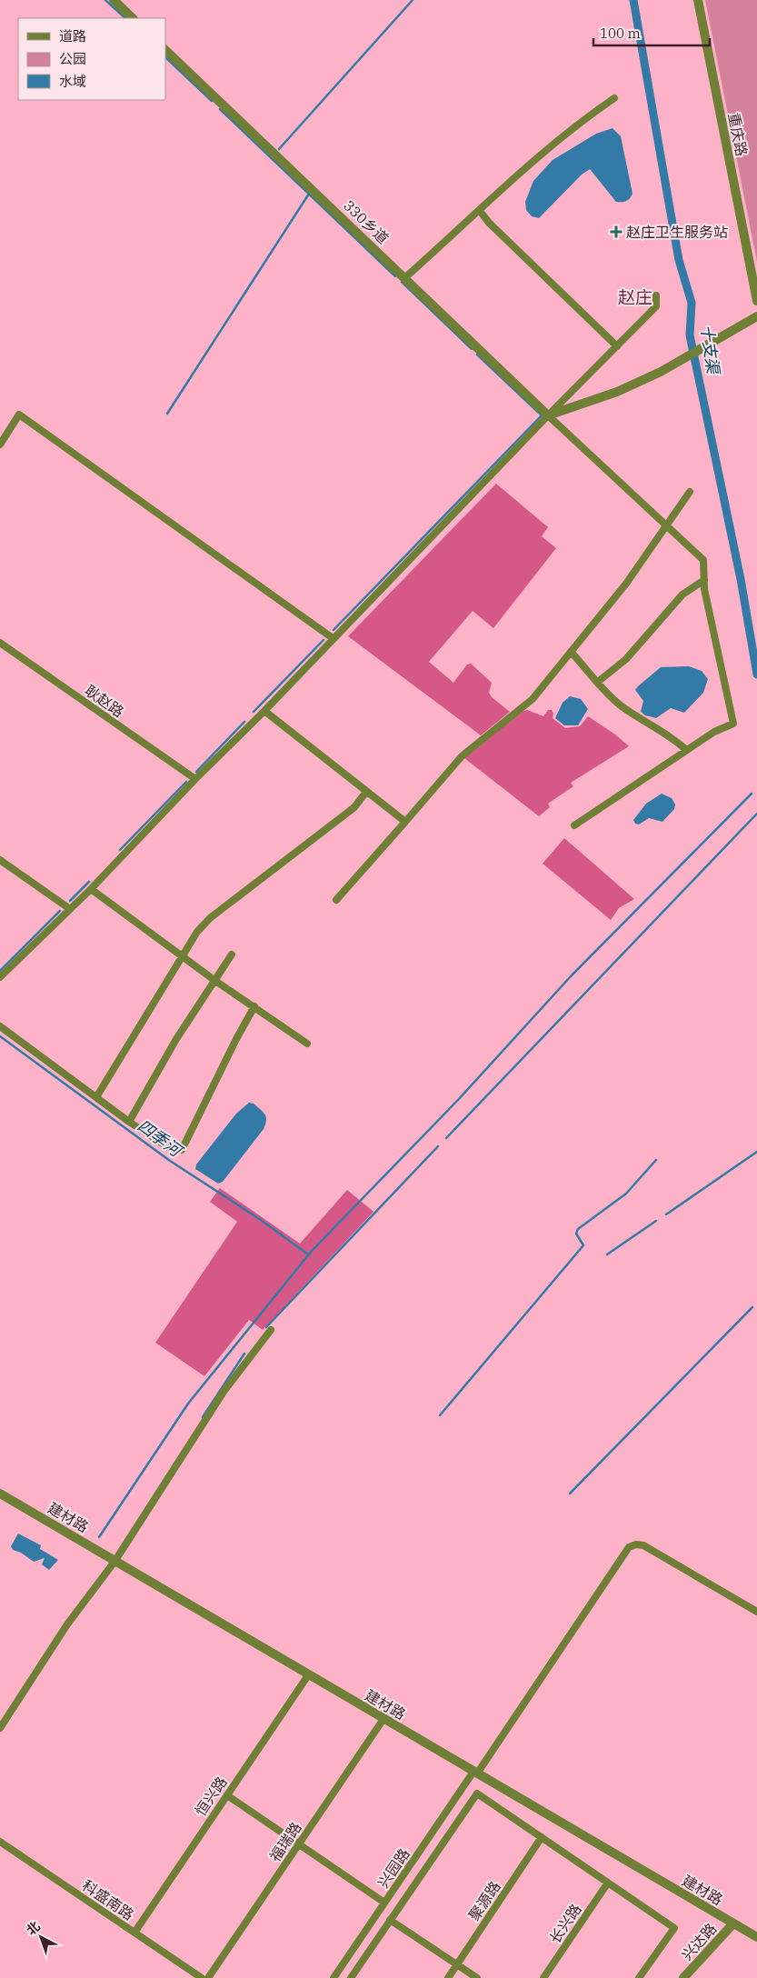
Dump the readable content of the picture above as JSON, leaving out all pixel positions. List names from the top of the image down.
{
  "streets": {
    "street": [
      "重庆路",
      "330乡道",
      "耿赵路",
      "建材路",
      "恒兴路",
      "福瑞路",
      "兴园路",
      "科盛南路",
      "聚源路",
      "长兴路",
      "兴达路"
    ]
  },
  "crossings": [
    ["建材路", "恒兴路"],
    ["建材路", "福瑞路"],
    ["建材路", "兴园路"],
    ["建材路", "兴达路"],
    ["恒兴路", "科盛南路"]
  ],
  "districts": ["赵庄"],
  "water": ["十支渠", "四季河"],
  "places": {
    "health": ["赵庄卫生服务站"]
  },
  "legend": ["道路", "公园", "水域"],
  "scale_bar": "100 m",
  "north": "top left"
}
